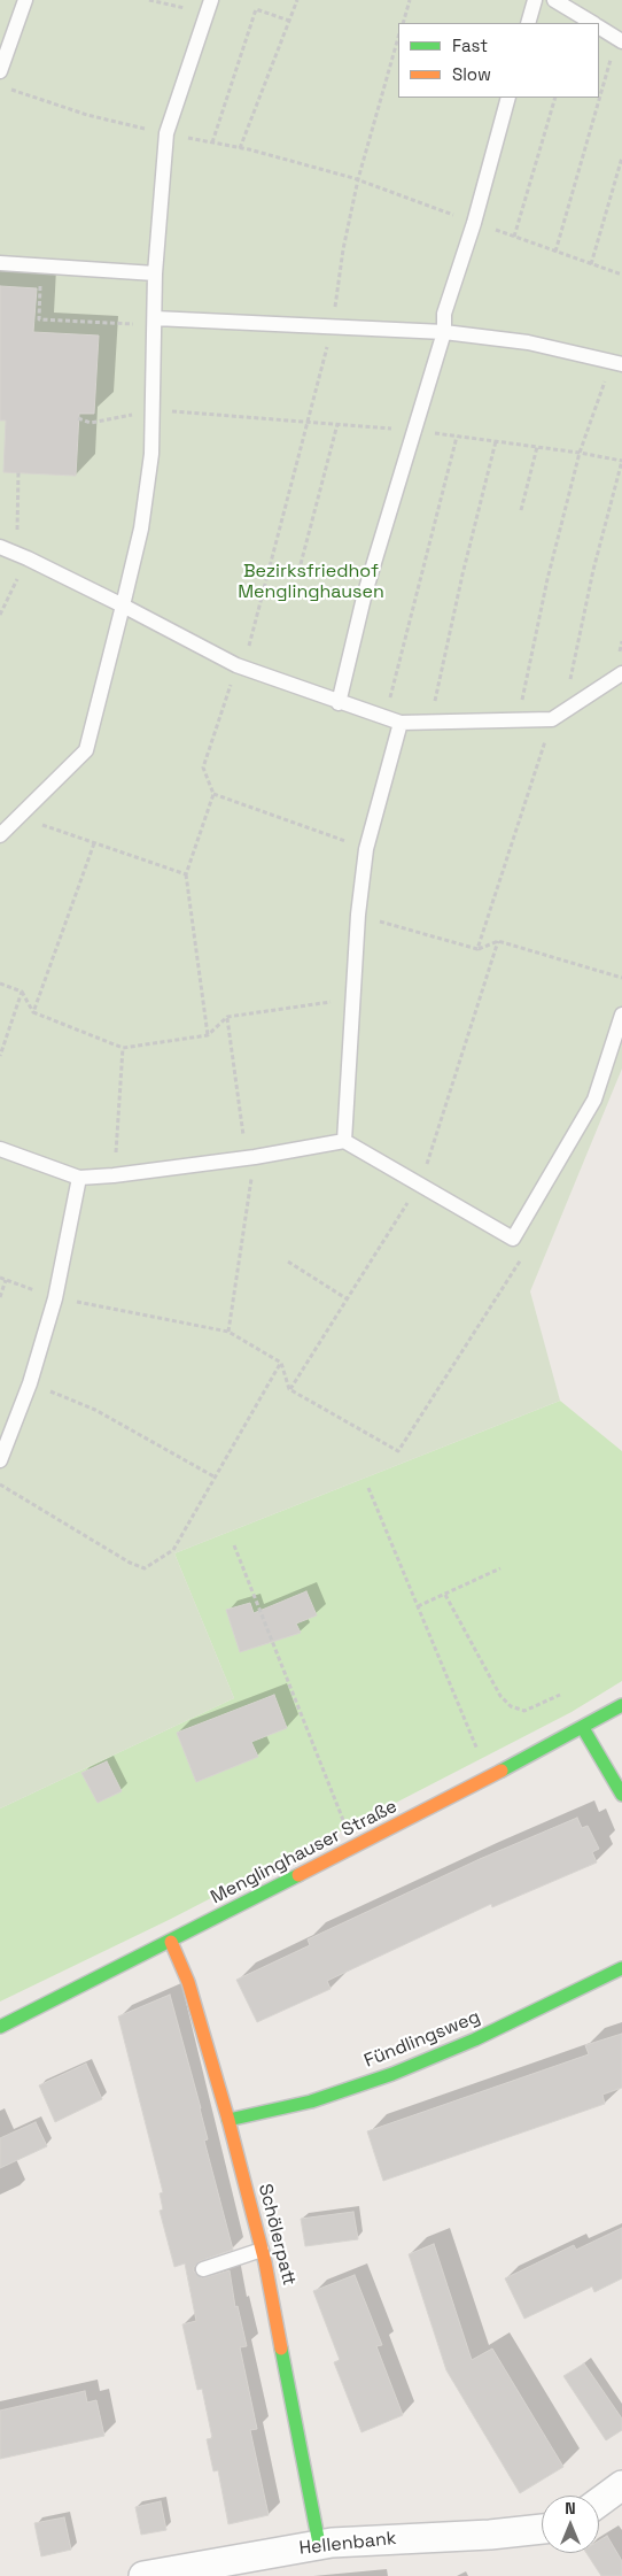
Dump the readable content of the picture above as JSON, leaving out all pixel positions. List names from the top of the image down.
{
  "streets": {
    "street": [
      "Menglinghauser Straße",
      "Fündlingsweg",
      "Schölerpatt",
      "Hellenbank"
    ]
  },
  "crossings": [
    ["Menglinghauser Straße", "Schölerpatt"],
    ["Fündlingsweg", "Schölerpatt"],
    ["Schölerpatt", "Hellenbank"]
  ],
  "parks": ["Bezirksfriedhof Menglinghausen"],
  "legend": ["Fast", "Slow"],
  "north": "top"
}
